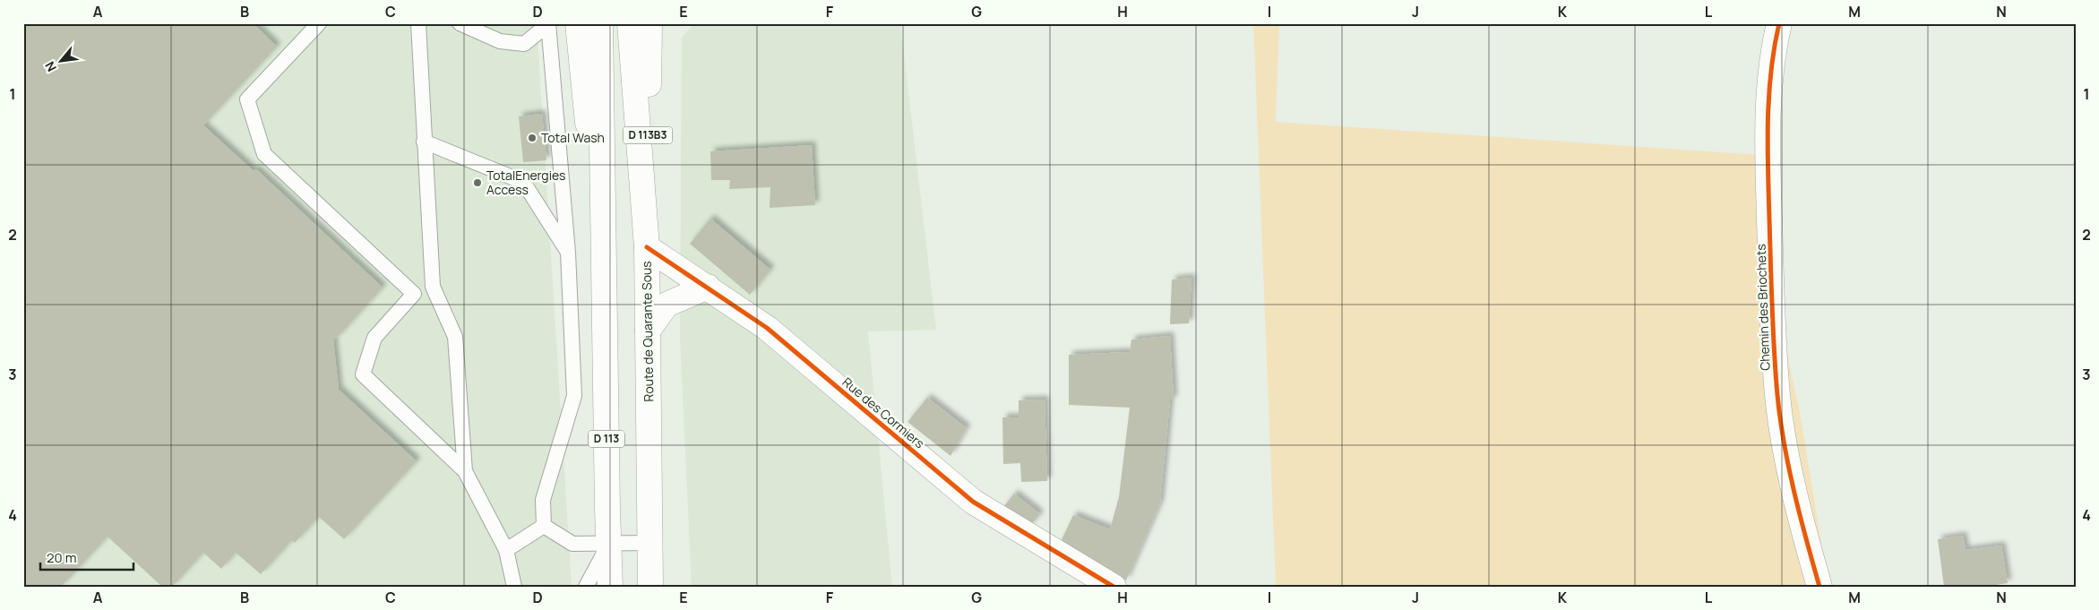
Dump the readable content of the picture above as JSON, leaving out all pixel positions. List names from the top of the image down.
{
  "streets": {
    "main road": [
      "D 113B3",
      "Chemin des Briochets",
      "Route de Quarante Sous",
      "Rue des Cormiers",
      "D 113"
    ]
  },
  "crossings": [
    ["D 113B3", "Route de Quarante Sous"],
    ["D 113B3", "Rue des Cormiers"],
    ["Route de Quarante Sous", "Rue des Cormiers"]
  ],
  "places": ["Total Wash", "TotalEnergies Access"],
  "scale_bar": "20 m",
  "north": "bottom left",
  "grid": {
    "columns": [
      "A",
      "B",
      "C",
      "D",
      "E",
      "F",
      "G",
      "H",
      "I",
      "J",
      "K",
      "L",
      "M",
      "N"
    ],
    "rows": [
      "1",
      "2",
      "3",
      "4"
    ]
  }
}
